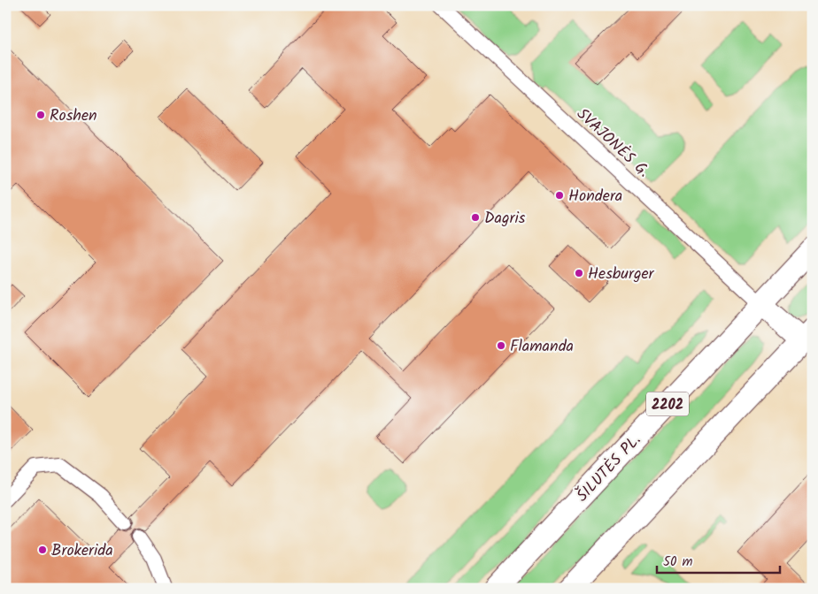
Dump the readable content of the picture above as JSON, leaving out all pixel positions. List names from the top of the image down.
{
  "streets": {
    "main road": ["2202", "ŠILUTĖS PL."],
    "street": ["SVAJONĖS G."]
  },
  "crossings": [
    ["SVAJONĖS G.", "ŠILUTĖS PL."]
  ],
  "places": [
    "Roshen",
    "Hondera",
    "Dagris",
    "Hesburger",
    "Flamanda",
    "Brokerida"
  ],
  "scale_bar": "50 m"
}
